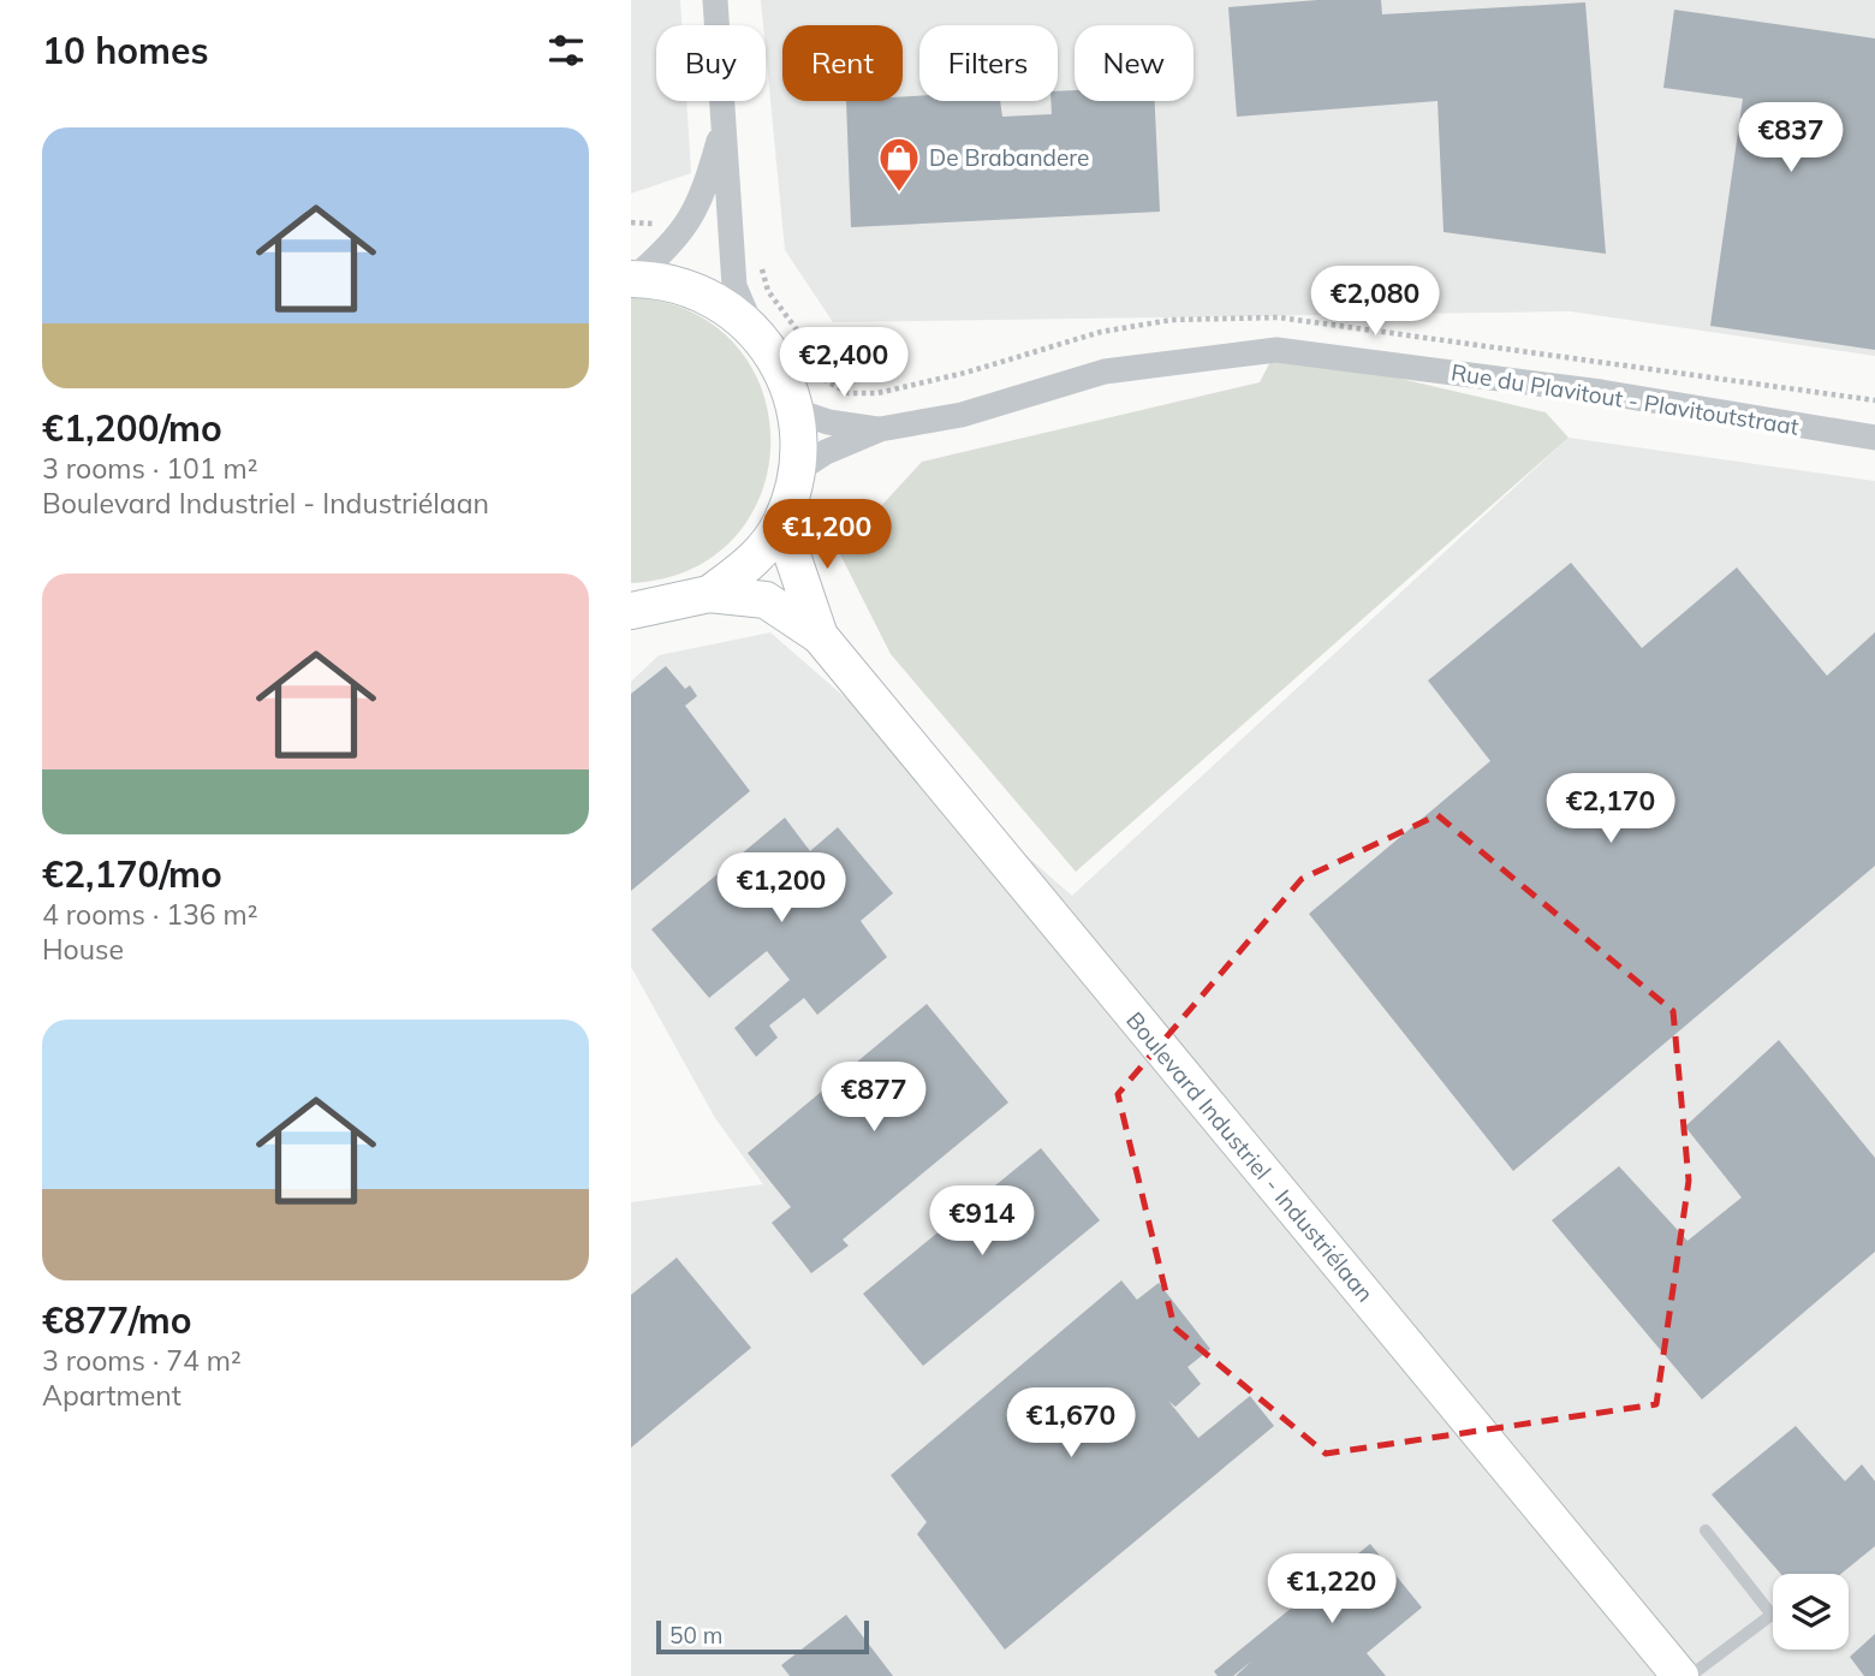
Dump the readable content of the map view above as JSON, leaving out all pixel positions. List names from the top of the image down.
{
  "streets": {
    "main road": ["Boulevard Industriel - Industriélaan"],
    "street": ["Rue du Plavitout - Plavitoutstraat"]
  },
  "crossings": [
    ["Rue du Plavitout - Plavitoutstraat", "Boulevard Industriel - Industriélaan"]
  ],
  "places": {
    "shop": ["De Brabandere"]
  },
  "scale_bar": "50 m",
  "page": {
    "heading": "10 homes",
    "chip": [
      "Buy",
      "Rent",
      "Filters",
      "New"
    ],
    "list": [
      {
        "name": "€1,200/mo",
        "note": "3 rooms · 101 m² · Boulevard Industriel - Industriélaan"
      },
      {
        "name": "€2,170/mo",
        "note": "4 rooms · 136 m² · House"
      },
      {
        "name": "€877/mo",
        "note": "3 rooms · 74 m² · Apartment"
      }
    ],
    "price": [
      "€837",
      "€2,080",
      "€2,400",
      "€1,200",
      "€2,170",
      "€1,200",
      "€877",
      "€914",
      "€1,670",
      "€1,220"
    ],
    "scale": "50 m"
  }
}
